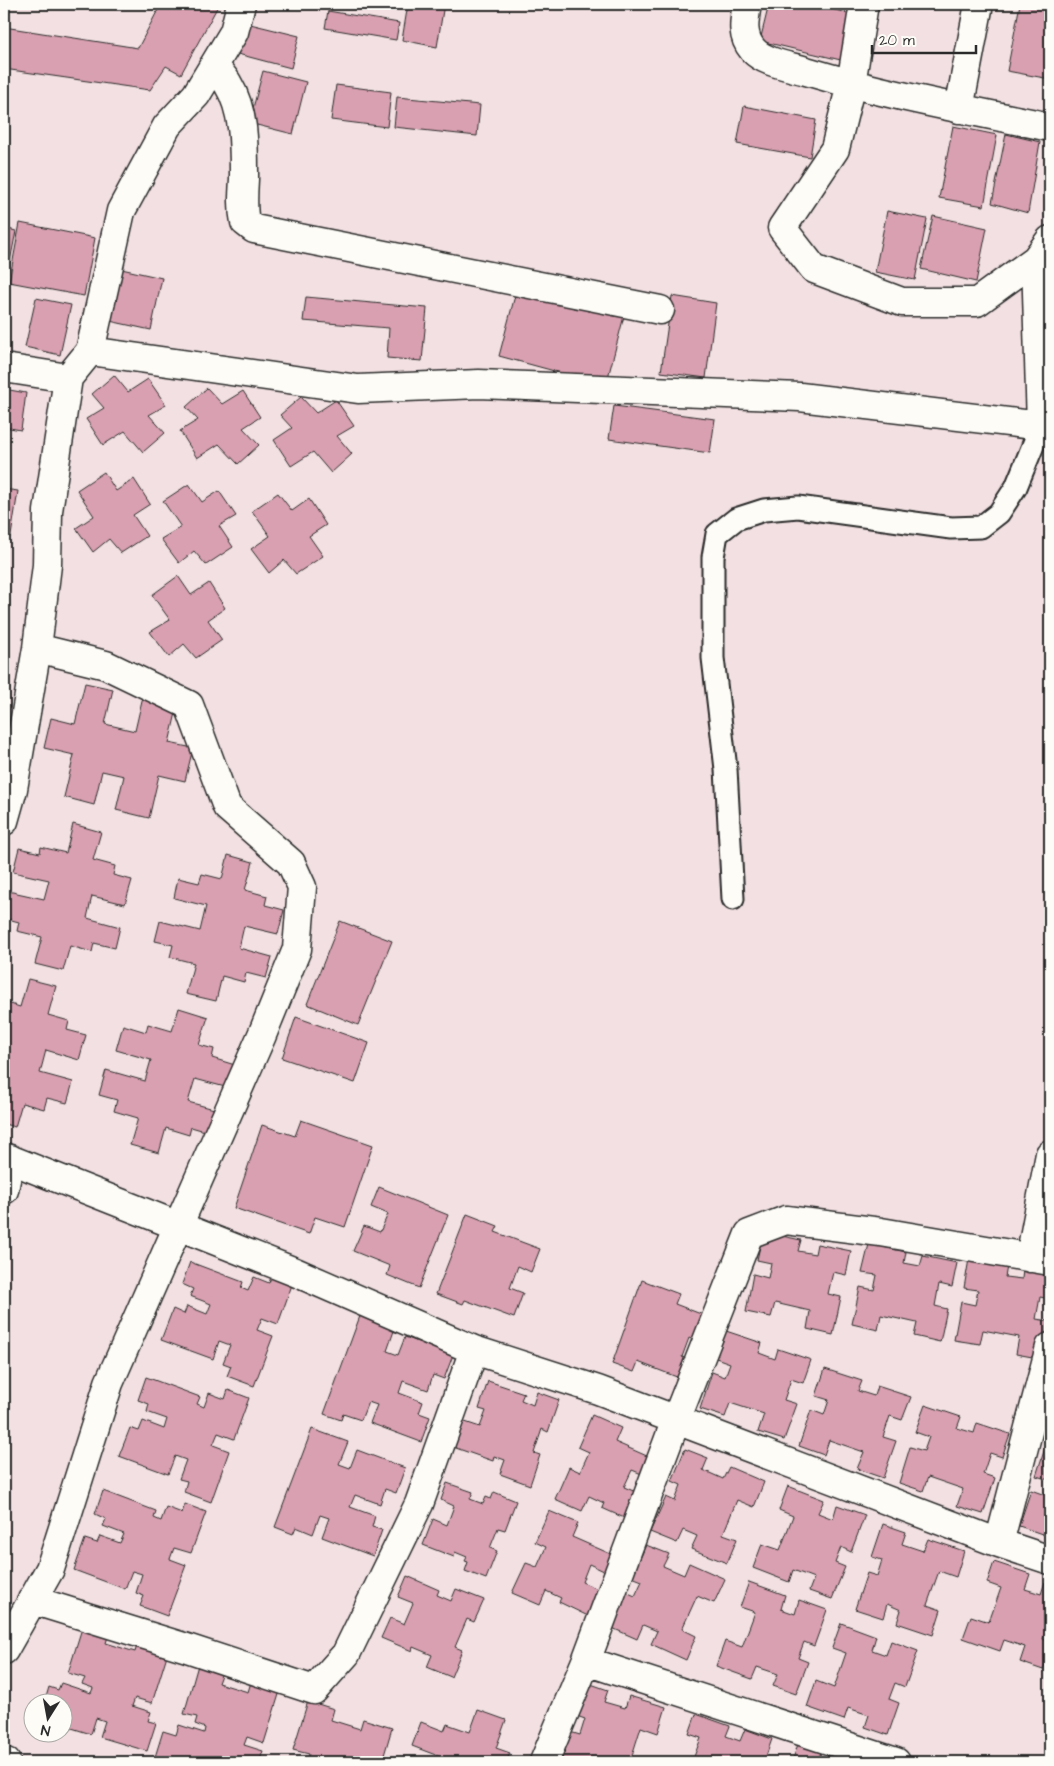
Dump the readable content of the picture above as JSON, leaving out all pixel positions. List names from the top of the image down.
{
  "scale_bar": "20 m",
  "north": "bottom"
}
